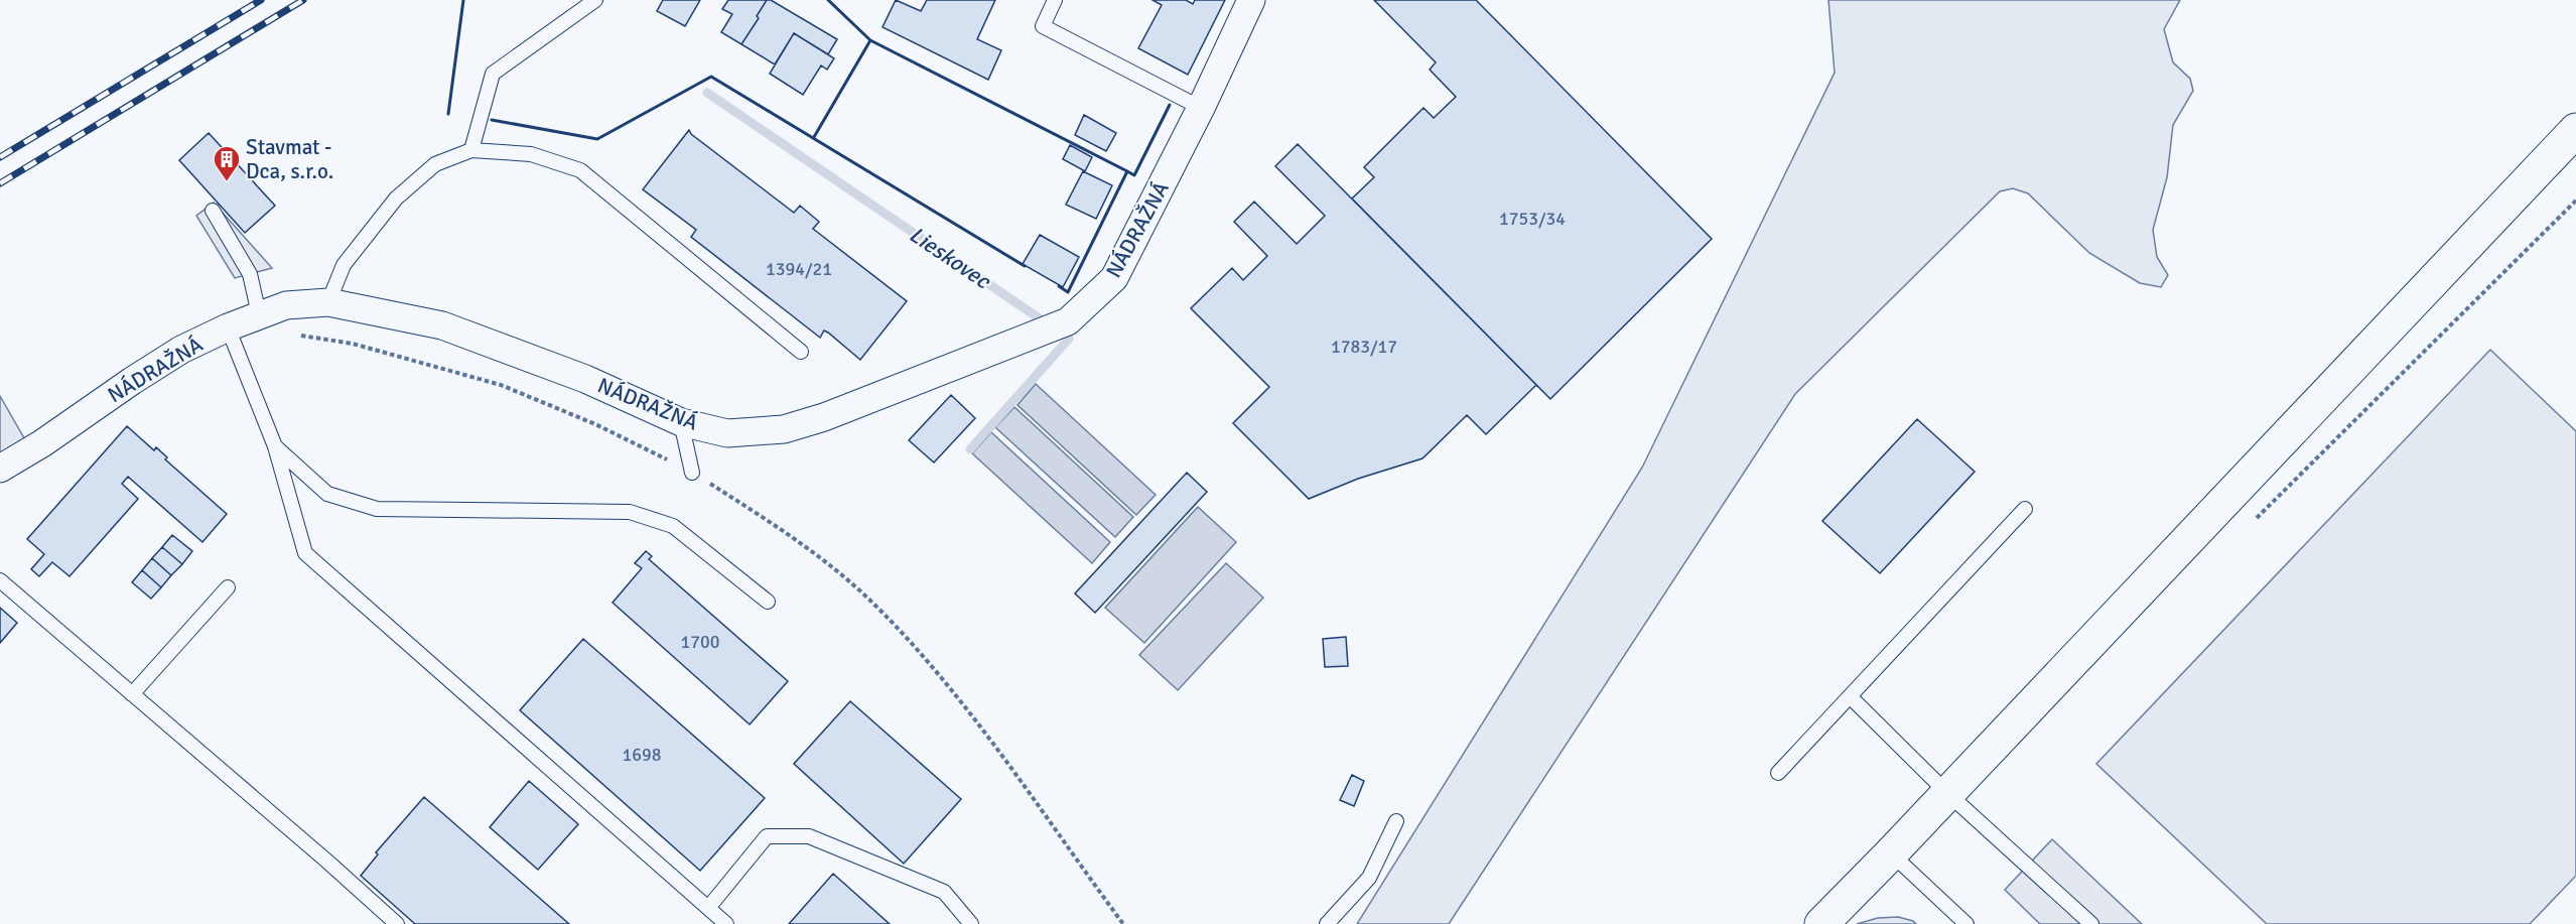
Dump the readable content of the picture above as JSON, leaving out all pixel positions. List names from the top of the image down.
{
  "streets": {
    "street": ["NÁDRAŽNÁ"]
  },
  "water": ["Lieskovec"],
  "places": {
    "building": ["Stavmat - Dca, s.r.o."]
  },
  "house_numbers": [
    "1753/34",
    "1394/21",
    "1783/17",
    "1700",
    "1698"
  ]
}
